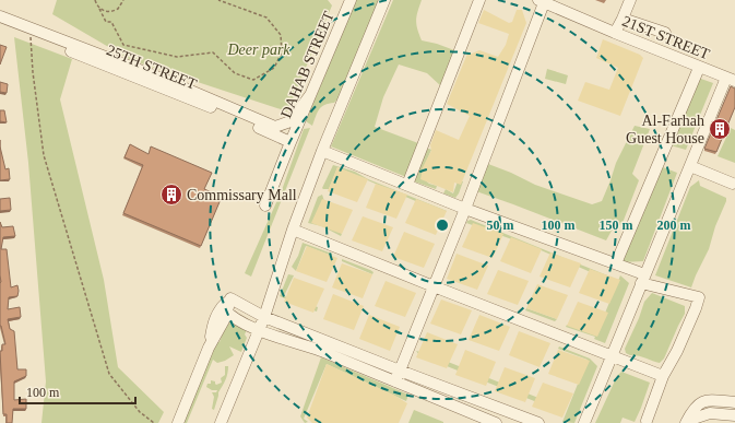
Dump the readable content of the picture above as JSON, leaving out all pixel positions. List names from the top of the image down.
{
  "streets": {
    "street": ["21ST STREET", "DAHAB STREET", "25TH STREET"]
  },
  "crossings": [
    ["DAHAB STREET", "25TH STREET"]
  ],
  "parks": ["Deer park"],
  "places": {
    "building": ["Al-Farhah Guest House", "Commissary Mall"]
  },
  "scale_bar": "100 m",
  "rings": [
    "50 m",
    "100 m",
    "150 m",
    "200 m"
  ]
}
